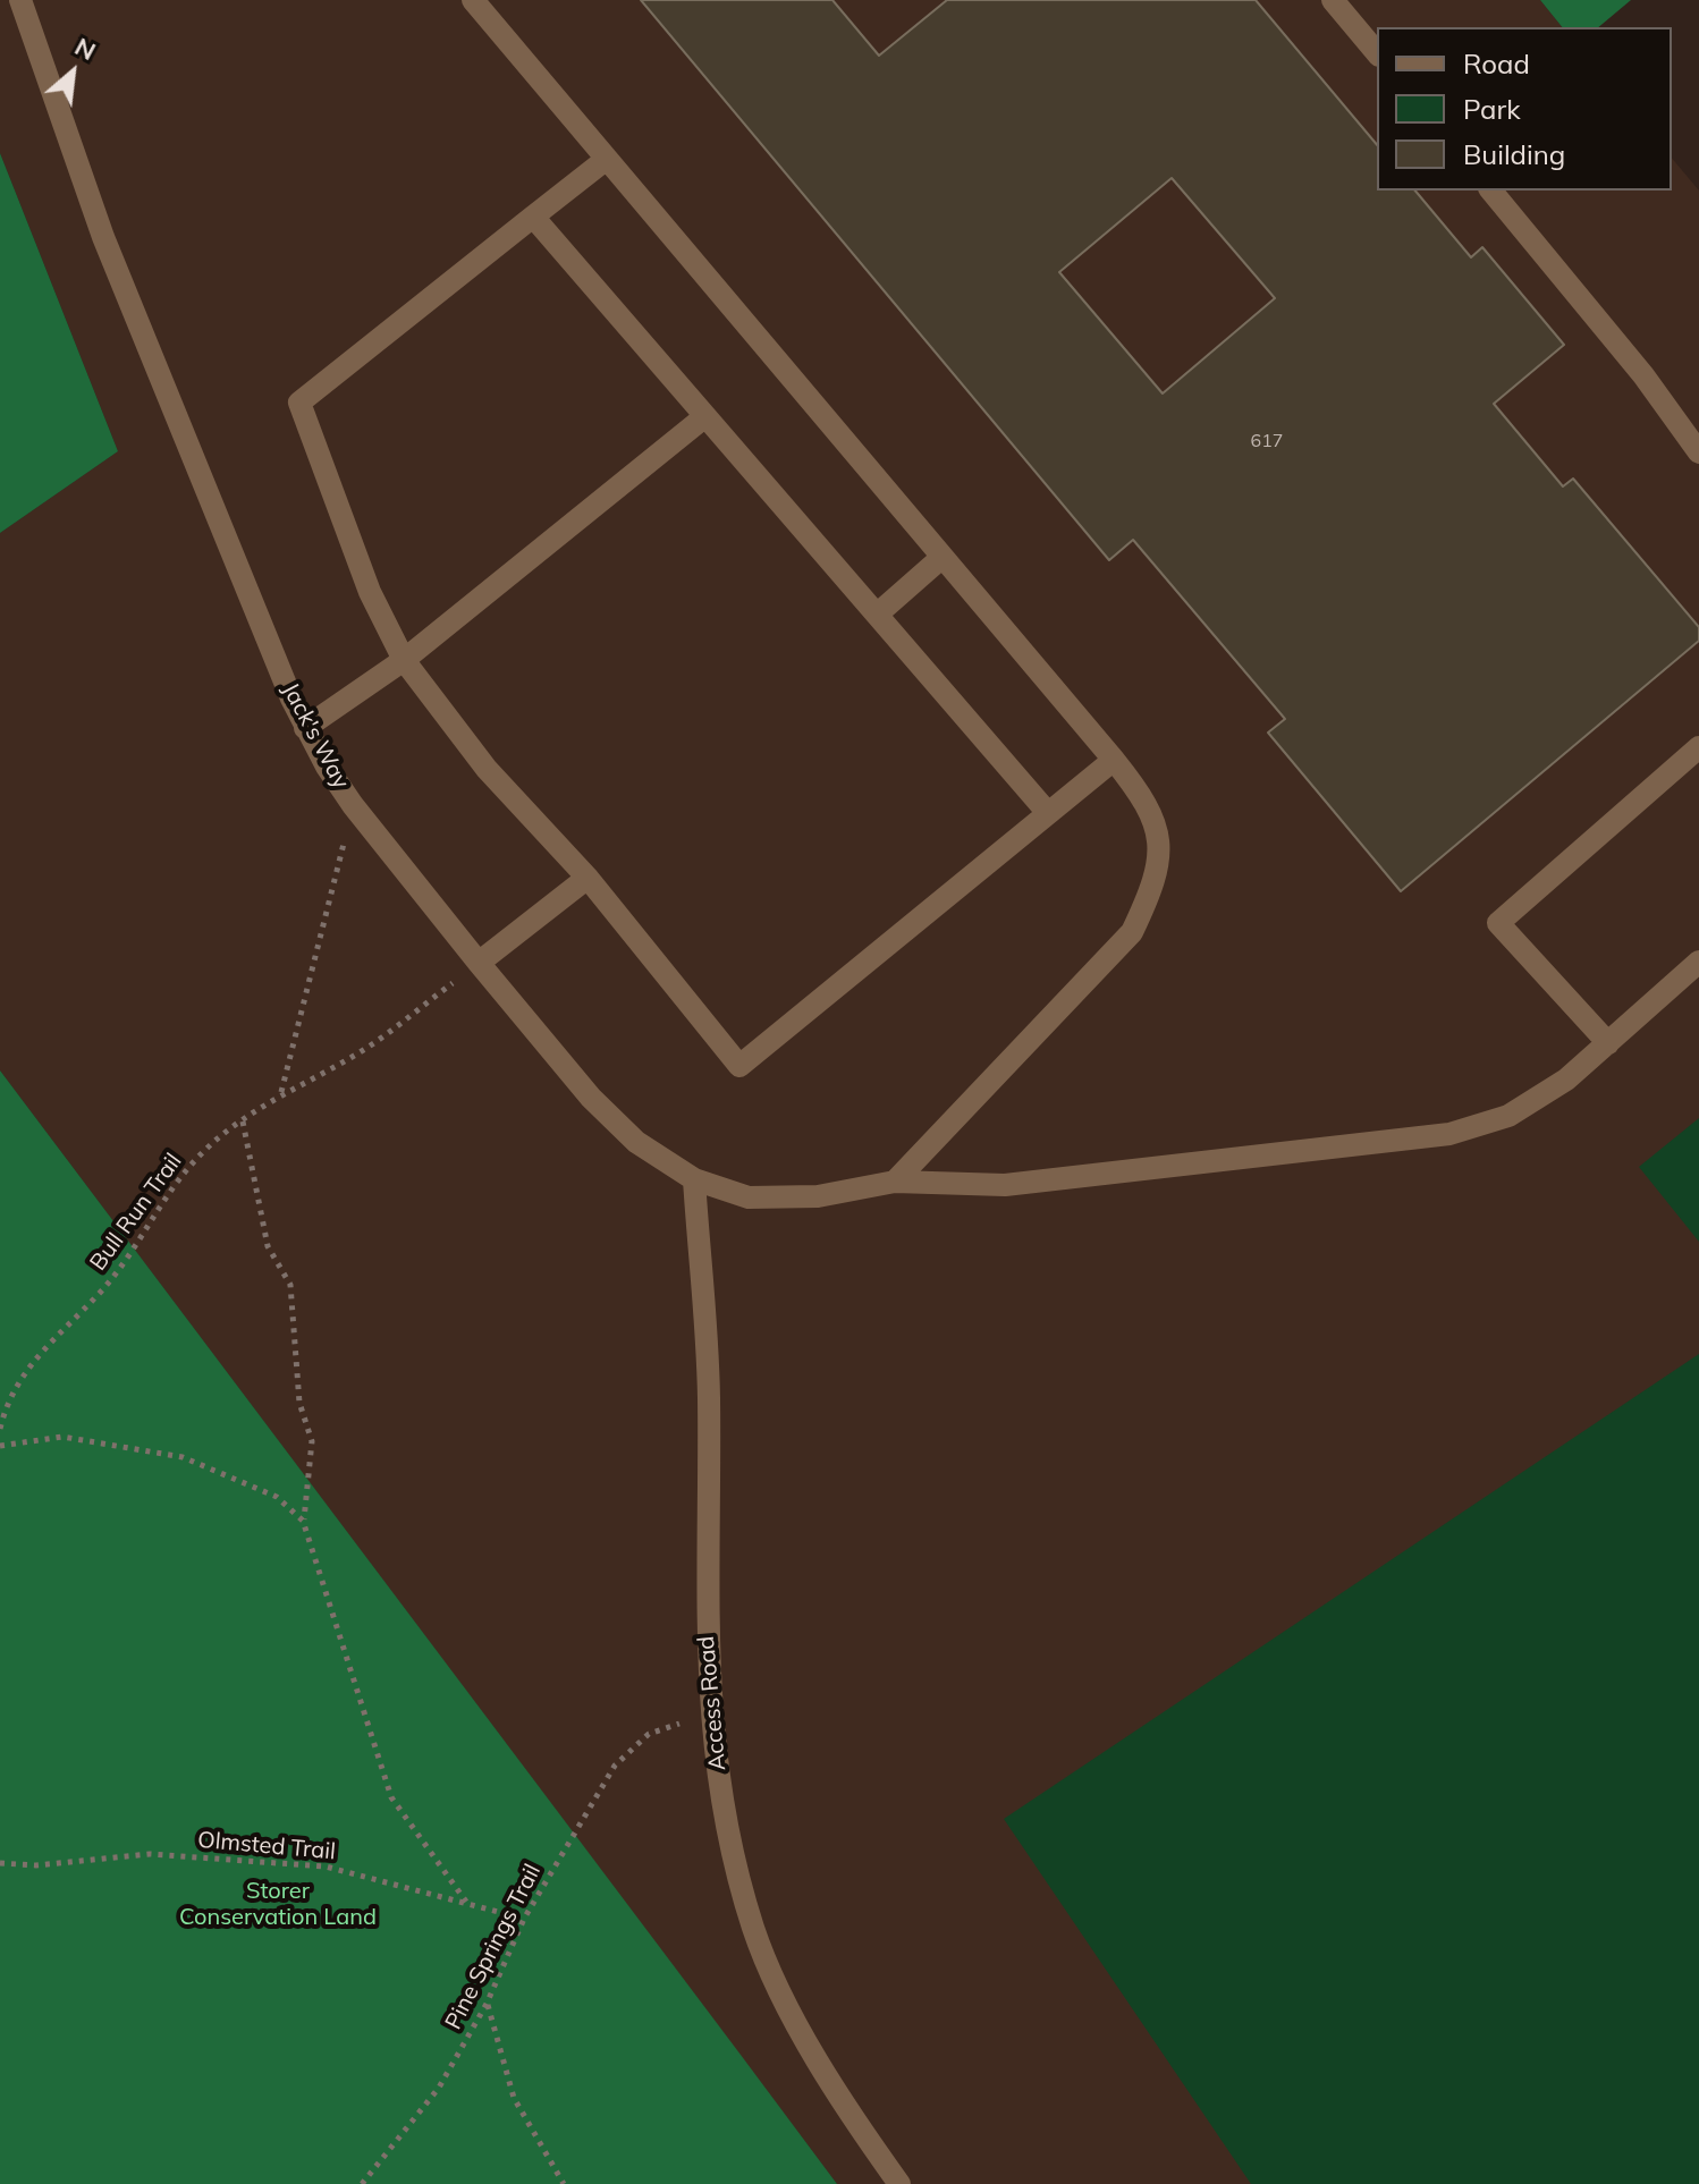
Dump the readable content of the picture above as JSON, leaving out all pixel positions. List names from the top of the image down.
{
  "streets": {
    "street": ["Jack's Way", "Access Road"],
    "path": ["Bull Run Trail", "Olmsted Trail", "Pine Springs Trail"]
  },
  "crossings": [
    ["Jack's Way", "Bull Run Trail"],
    ["Jack's Way", "Access Road"],
    ["Access Road", "Pine Springs Trail"],
    ["Olmsted Trail", "Pine Springs Trail"]
  ],
  "parks": ["Storer Conservation Land"],
  "house_numbers": ["617"],
  "legend": ["Road", "Park", "Building"],
  "north": "top right"
}
